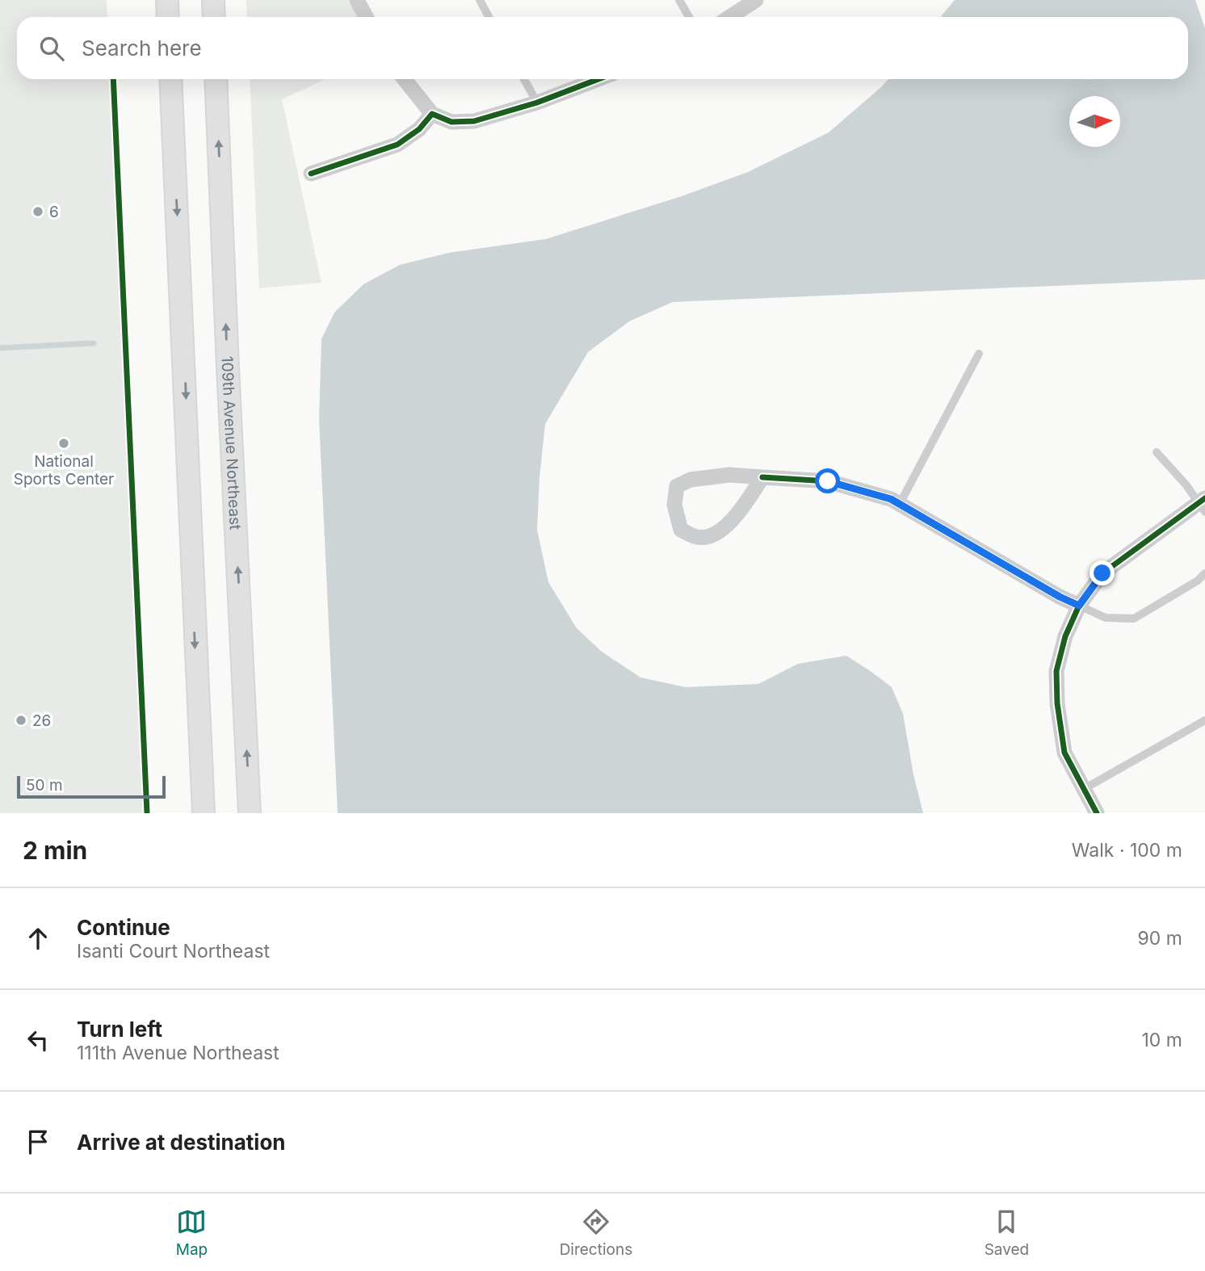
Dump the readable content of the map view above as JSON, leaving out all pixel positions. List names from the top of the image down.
{
  "streets": {
    "main road": ["109th Avenue Northeast"]
  },
  "places": ["6", "National Sports Center", "26"],
  "scale_bar": "50 m",
  "north": "right",
  "page": {
    "search": "Search here",
    "scale": "50 m",
    "heading": ["2 min", "Walk · 100 m"],
    "list": [
      ["Continue", "Isanti Court Northeast", "90 m"],
      ["Turn left", "111th Avenue Northeast", "10 m"],
      "Arrive at destination"
    ],
    "nav": ["Map", "Directions", "Saved"]
  }
}
